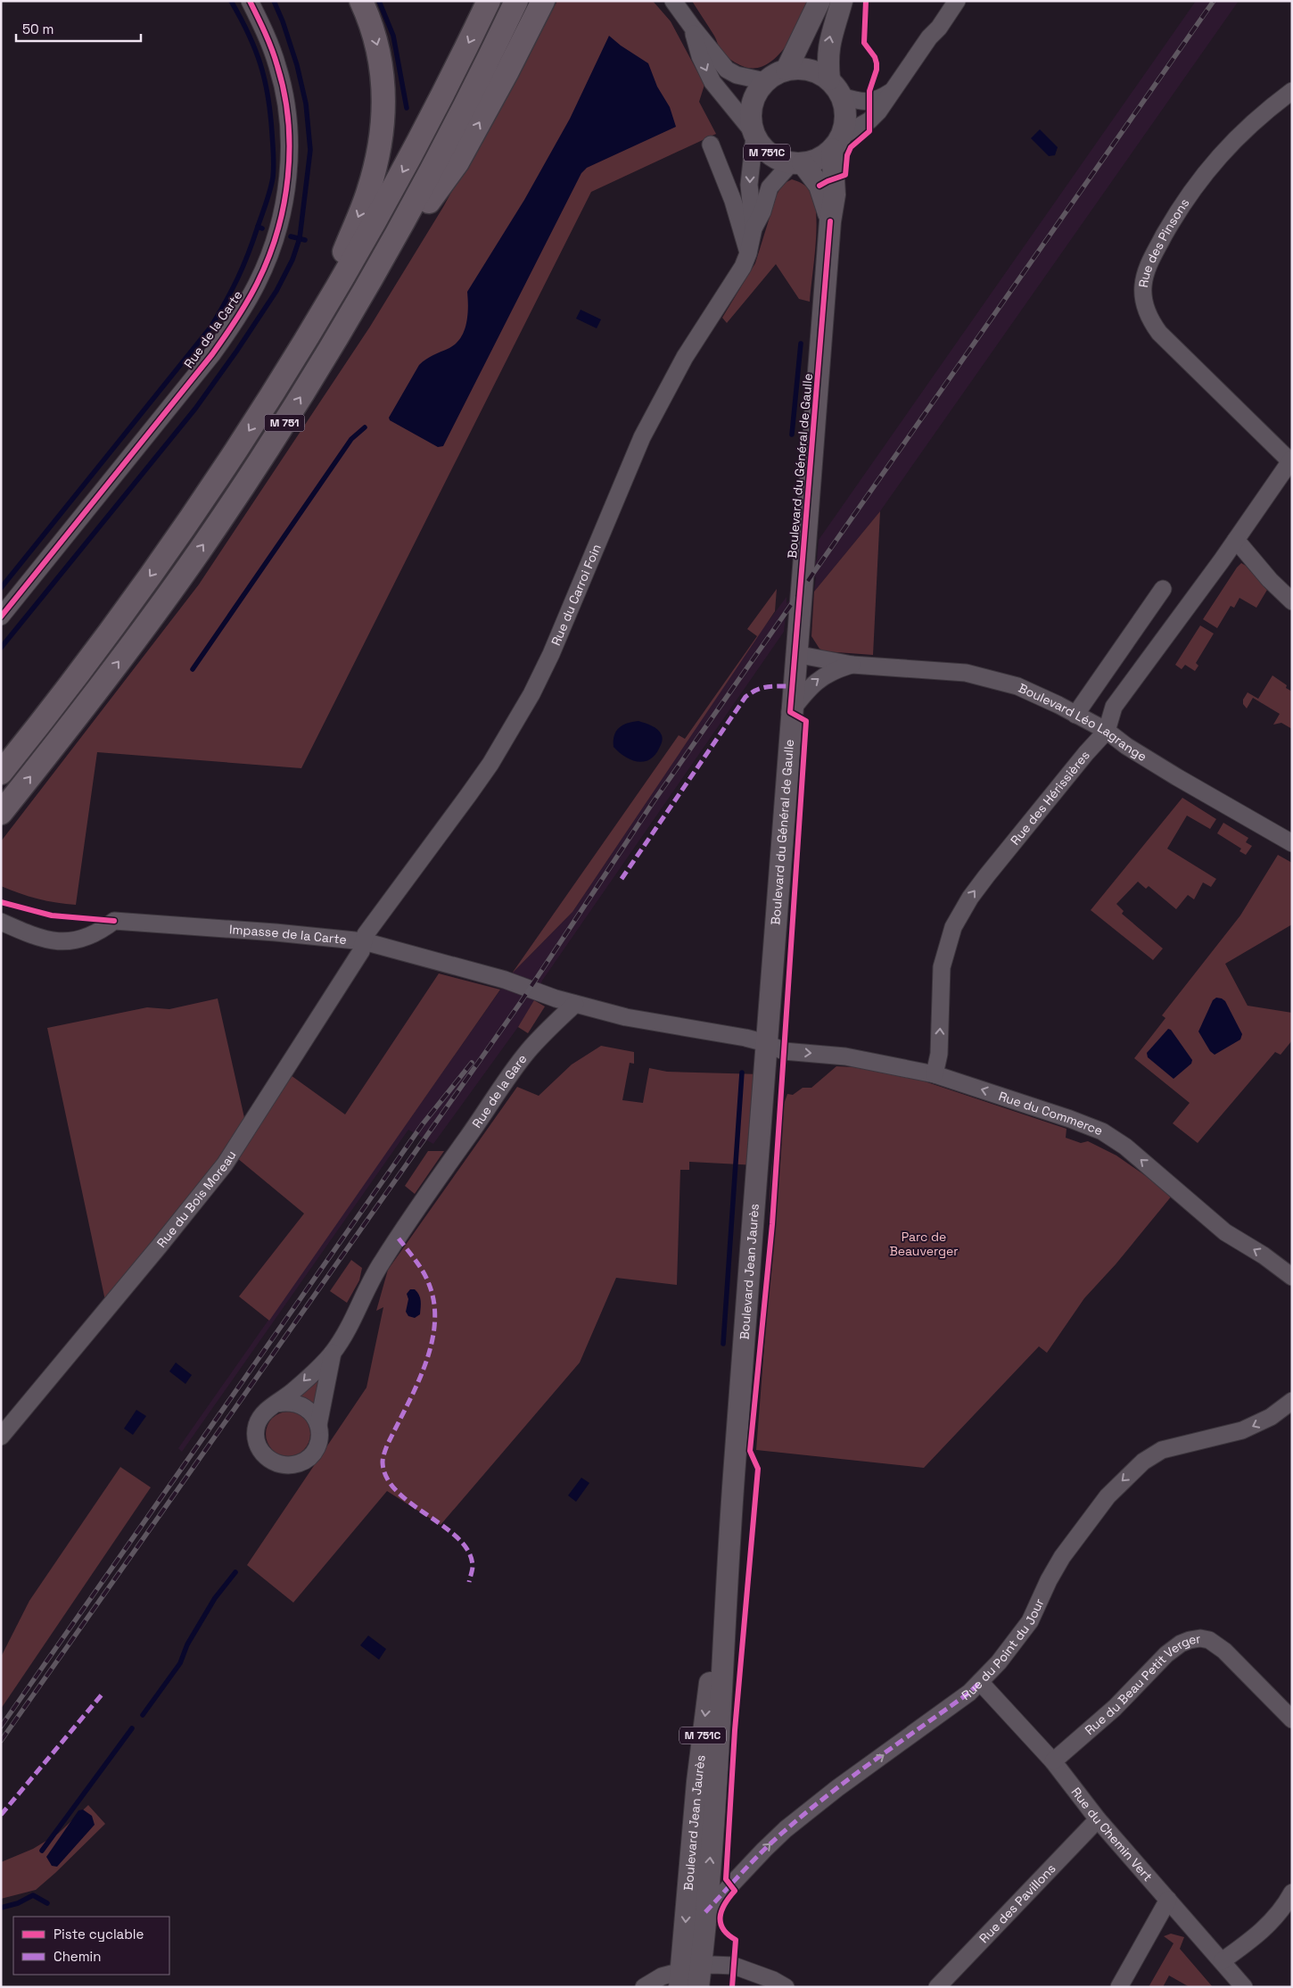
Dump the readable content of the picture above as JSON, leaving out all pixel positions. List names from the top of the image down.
{
  "streets": {
    "highway": ["M 751"],
    "main road": ["M 751C", "Boulevard du Général de Gaulle", "Boulevard Jean Jaurès"],
    "street": [
      "Rue des Pinsons",
      "Rue de la Carte",
      "Rue du Carroi Foin",
      "Boulevard Léo Lagrange",
      "Rue des Hérissières",
      "Impasse de la Carte",
      "Rue de la Gare",
      "Rue du Commerce",
      "Rue du Bois Moreau",
      "Rue du Point du Jour",
      "Rue du Beau Petit Verger",
      "Rue du Chemin Vert",
      "Rue des Pavillons"
    ]
  },
  "crossings": [
    ["M 751C", "Boulevard du Général de Gaulle"],
    ["M 751C", "Rue du Carroi Foin"],
    ["Rue des Pinsons", "Rue des Hérissières"],
    ["Boulevard du Général de Gaulle", "Rue du Carroi Foin"],
    ["Boulevard du Général de Gaulle", "Boulevard Léo Lagrange"],
    ["Boulevard du Général de Gaulle", "Rue du Commerce"],
    ["Boulevard du Général de Gaulle", "Boulevard Jean Jaurès"],
    ["Rue du Carroi Foin", "Impasse de la Carte"],
    ["Rue du Carroi Foin", "Rue du Bois Moreau"],
    ["Boulevard Léo Lagrange", "Rue des Hérissières"],
    ["Rue des Hérissières", "Rue du Commerce"],
    ["Impasse de la Carte", "Rue de la Gare"],
    ["Impasse de la Carte", "Rue du Bois Moreau"],
    ["Rue du Commerce", "Boulevard Jean Jaurès"],
    ["Boulevard Jean Jaurès", "Rue du Point du Jour"],
    ["Rue du Point du Jour", "Rue du Chemin Vert"],
    ["Rue du Beau Petit Verger", "Rue du Chemin Vert"],
    ["Rue du Chemin Vert", "Rue des Pavillons"]
  ],
  "one_way": ["Rue des Hérissières"],
  "parks": ["Parc de Beauverger"],
  "legend": ["Piste cyclable", "Chemin"],
  "scale_bar": "50 m"
}
